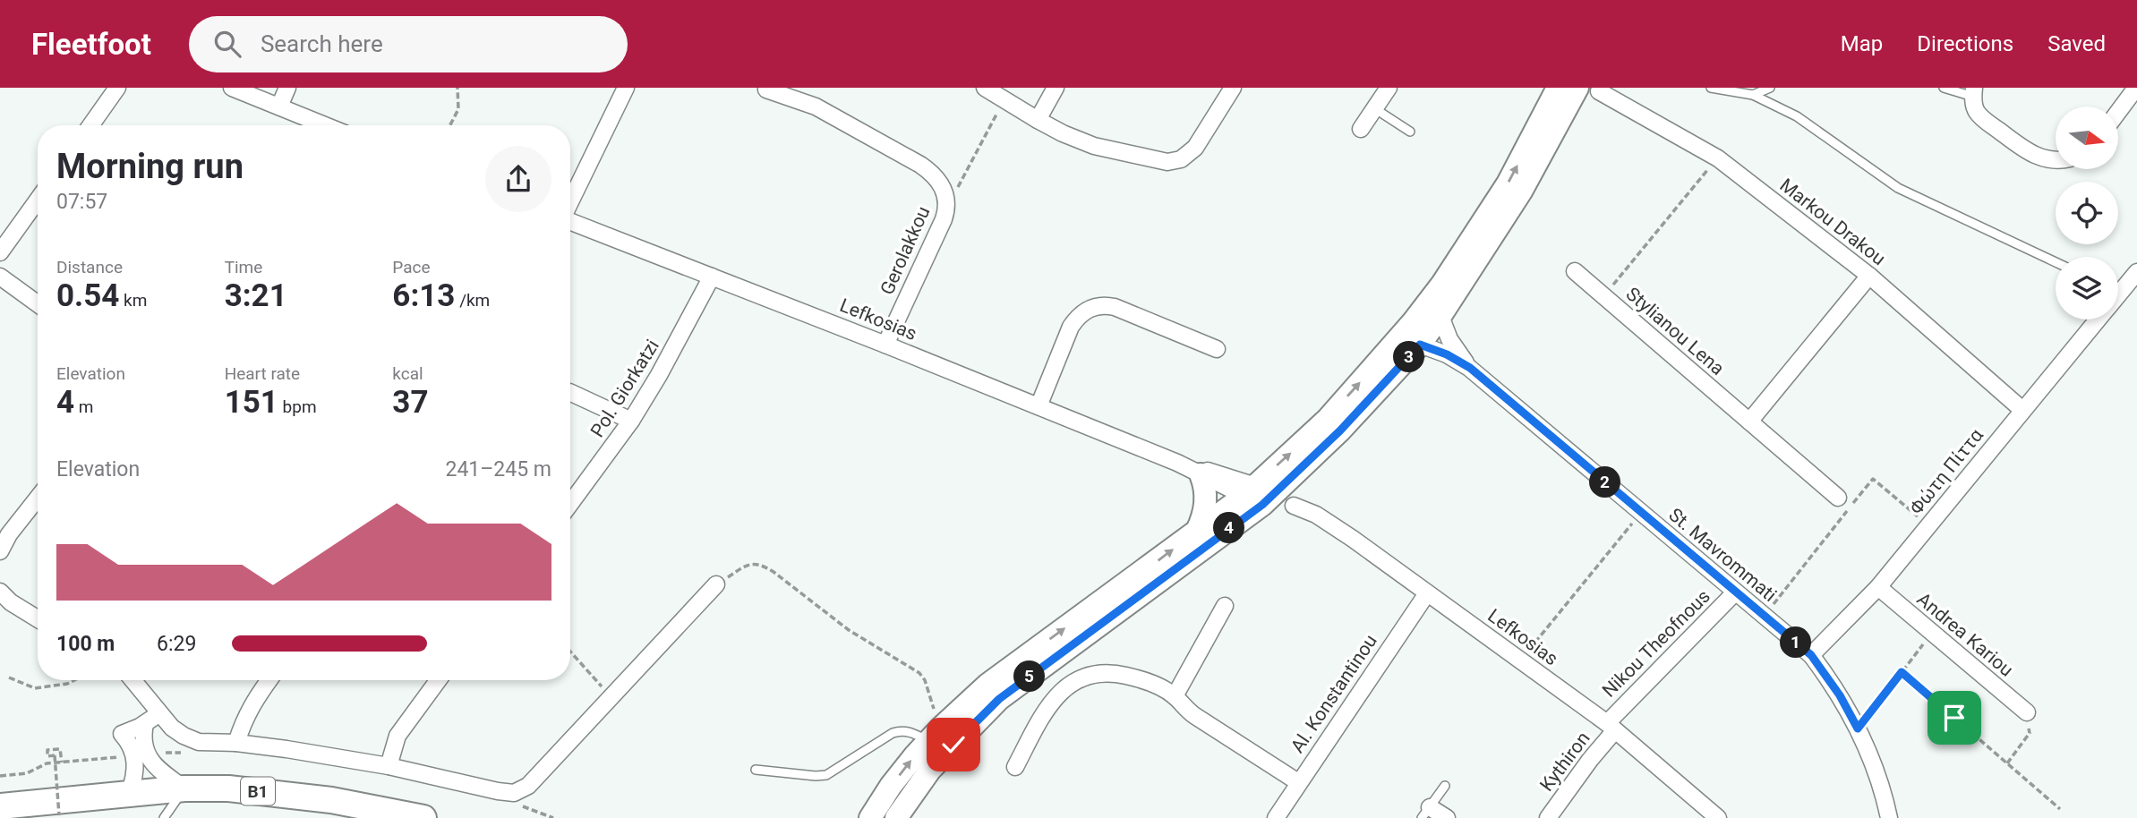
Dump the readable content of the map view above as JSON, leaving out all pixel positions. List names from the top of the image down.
{
  "streets": {
    "main road": ["B1"],
    "street": [
      "Markou Drakou",
      "Gerolakkou",
      "Lefkosias",
      "Stylianou Lena",
      "Pol. Giorkatzi",
      "Φώτη Πίττα",
      "St. Mavrommati",
      "Andrea Kariou",
      "Nikou Theofnous",
      "Al. Konstantinou",
      "Kythiron"
    ]
  },
  "crossings": [
    ["Markou Drakou", "Φώτη Πίττα"],
    ["Gerolakkou", "Lefkosias"],
    ["Lefkosias", "Pol. Giorkatzi"],
    ["Lefkosias", "Nikou Theofnous"],
    ["Lefkosias", "Al. Konstantinou"],
    ["Lefkosias", "Kythiron"],
    ["Φώτη Πίττα", "St. Mavrommati"],
    ["Φώτη Πίττα", "Andrea Kariou"],
    ["St. Mavrommati", "Nikou Theofnous"],
    ["Nikou Theofnous", "Kythiron"]
  ],
  "north": "right",
  "page": {
    "header": "Fleetfoot",
    "search": "Search here",
    "nav": ["Map", "Directions", "Saved"],
    "heading": ["Morning run", "07:57"],
    "stats": [
      ["Distance", "0.54 km"],
      ["Time", "3:21"],
      ["Pace", "6:13 /km"],
      ["Elevation", "4 m"],
      ["Heart rate", "151 bpm"],
      ["kcal", "37"]
    ],
    "pins": [
      "3",
      "2",
      "4",
      "1",
      "5"
    ],
    "chart": ["Elevation", "241–245 m"],
    "list": [
      {
        "name": "100 m",
        "note": "6:29"
      }
    ]
  }
}
